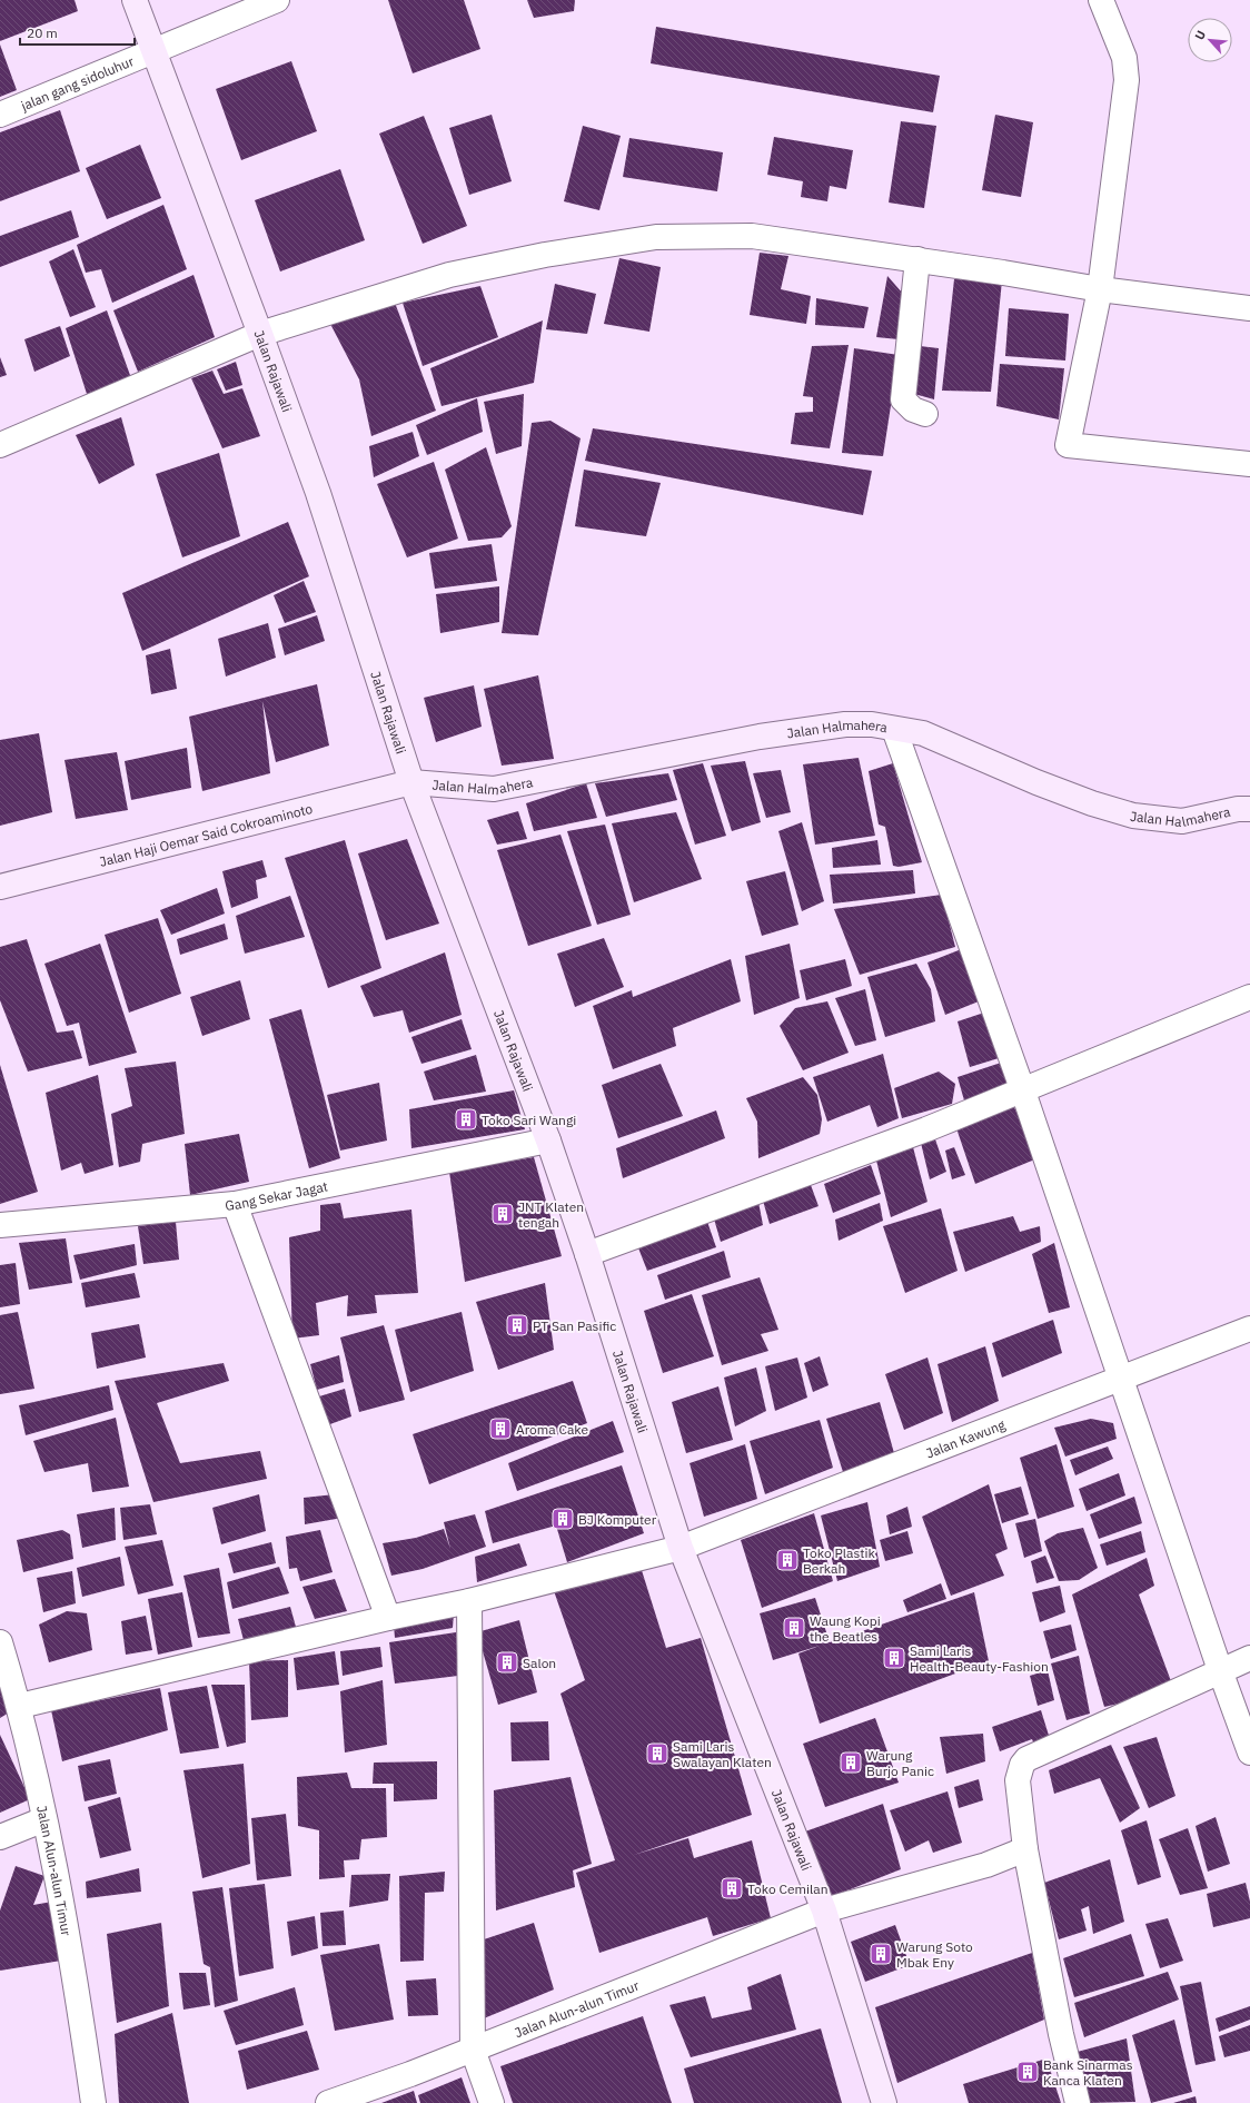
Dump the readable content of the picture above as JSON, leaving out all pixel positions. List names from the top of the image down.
{
  "streets": {
    "street": [
      "jalan gang sidoluhur",
      "Jalan Rajawali",
      "Jalan Halmahera",
      "Jalan Haji Oemar Said Cokroaminoto",
      "Gang Sekar Jagat",
      "Jalan Kawung",
      "Jalan Alun-alun Timur"
    ]
  },
  "crossings": [
    ["jalan gang sidoluhur", "Jalan Rajawali"],
    ["Jalan Rajawali", "Jalan Halmahera"],
    ["Jalan Rajawali", "Jalan Haji Oemar Said Cokroaminoto"],
    ["Jalan Rajawali", "Gang Sekar Jagat"],
    ["Jalan Rajawali", "Jalan Kawung"],
    ["Jalan Rajawali", "Jalan Alun-alun Timur"],
    ["Jalan Halmahera", "Jalan Haji Oemar Said Cokroaminoto"],
    ["Jalan Kawung", "Jalan Alun-alun Timur"]
  ],
  "places": {
    "building": [
      "Toko Sari Wangi",
      "JNT Klaten tengah",
      "PT San Pasific",
      "Aroma Cake",
      "BJ Komputer",
      "Toko Plastik Berkah",
      "Waung Kopi the Beatles",
      "Sami Laris Health-Beauty-Fashion",
      "Salon",
      "Sami Laris Swalayan Klaten",
      "Warung Burjo Panic",
      "Toko Cemilan",
      "Warung Soto Mbak Eny",
      "Bank Sinarmas Kanca Klaten"
    ]
  },
  "scale_bar": "20 m",
  "north": "top left"
}
